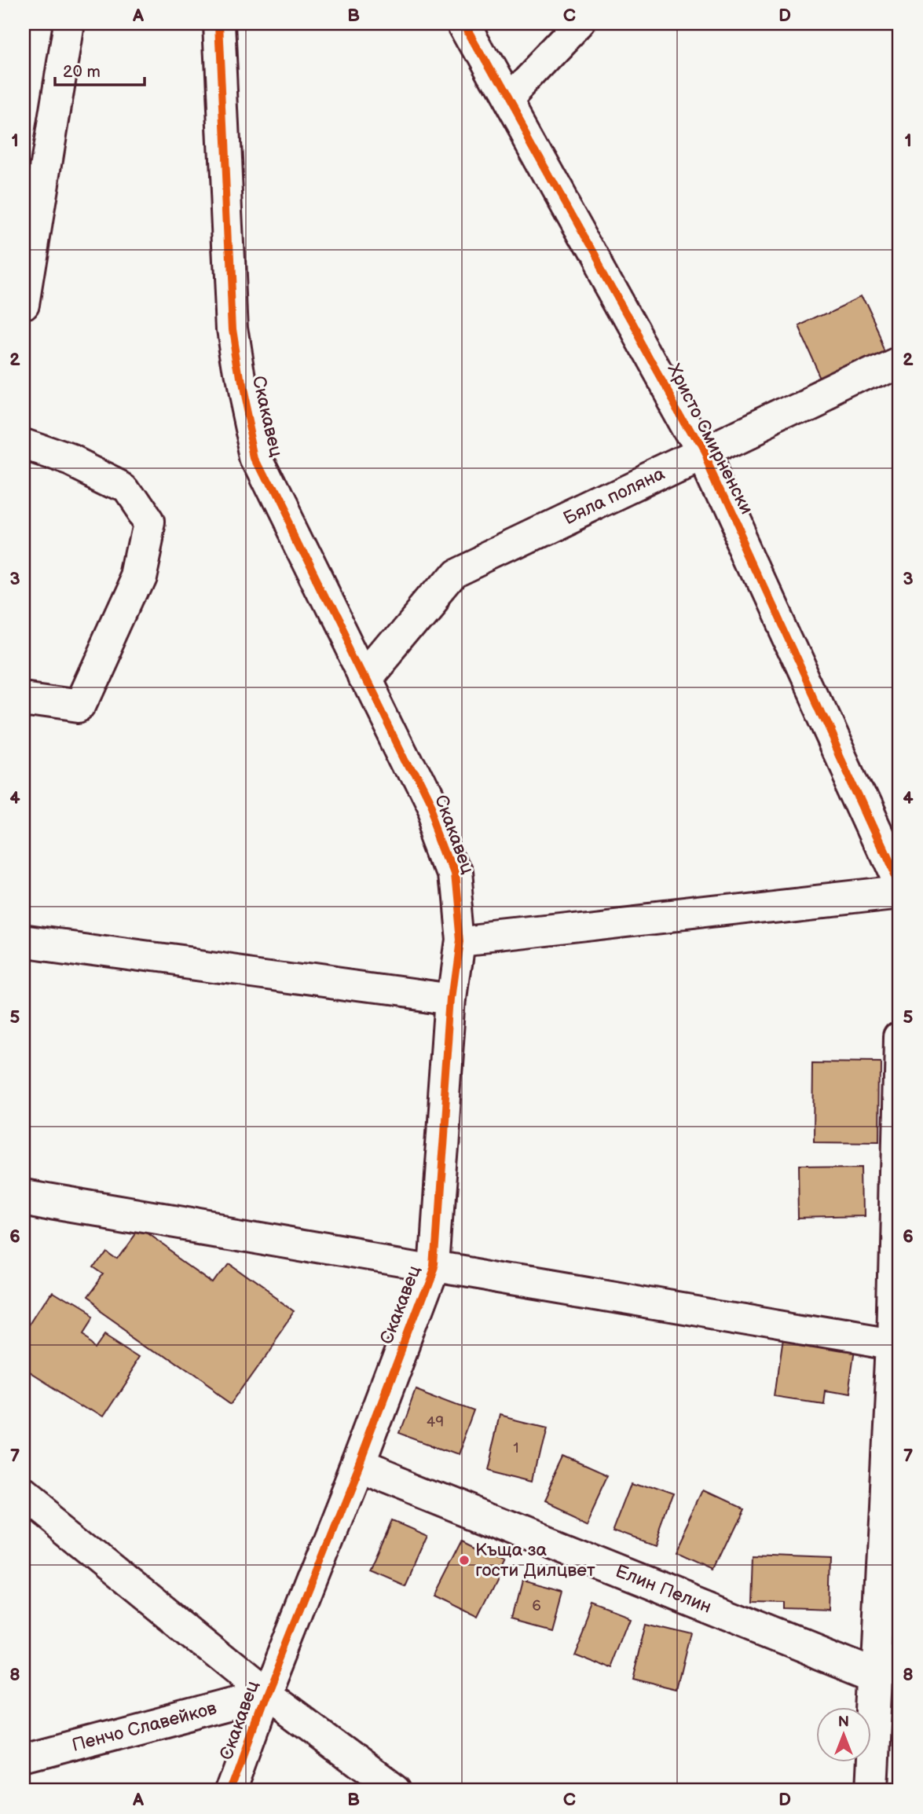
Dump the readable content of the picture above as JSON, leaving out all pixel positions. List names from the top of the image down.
{
  "streets": {
    "street": [
      "Скакавец",
      "Христо Смирненски",
      "Бяла поляна",
      "Елин Пелин",
      "Пенчо Славейков"
    ]
  },
  "crossings": [
    ["Скакавец", "Бяла поляна"],
    ["Скакавец", "Елин Пелин"],
    ["Скакавец", "Пенчо Славейков"],
    ["Христо Смирненски", "Бяла поляна"]
  ],
  "places": ["Къща за гости Дилцвет"],
  "house_numbers": ["49", "1", "6"],
  "scale_bar": "20 m",
  "north": "top",
  "grid": {
    "columns": [
      "A",
      "B",
      "C",
      "D"
    ],
    "rows": [
      "1",
      "2",
      "3",
      "4",
      "5",
      "6",
      "7",
      "8"
    ]
  }
}
